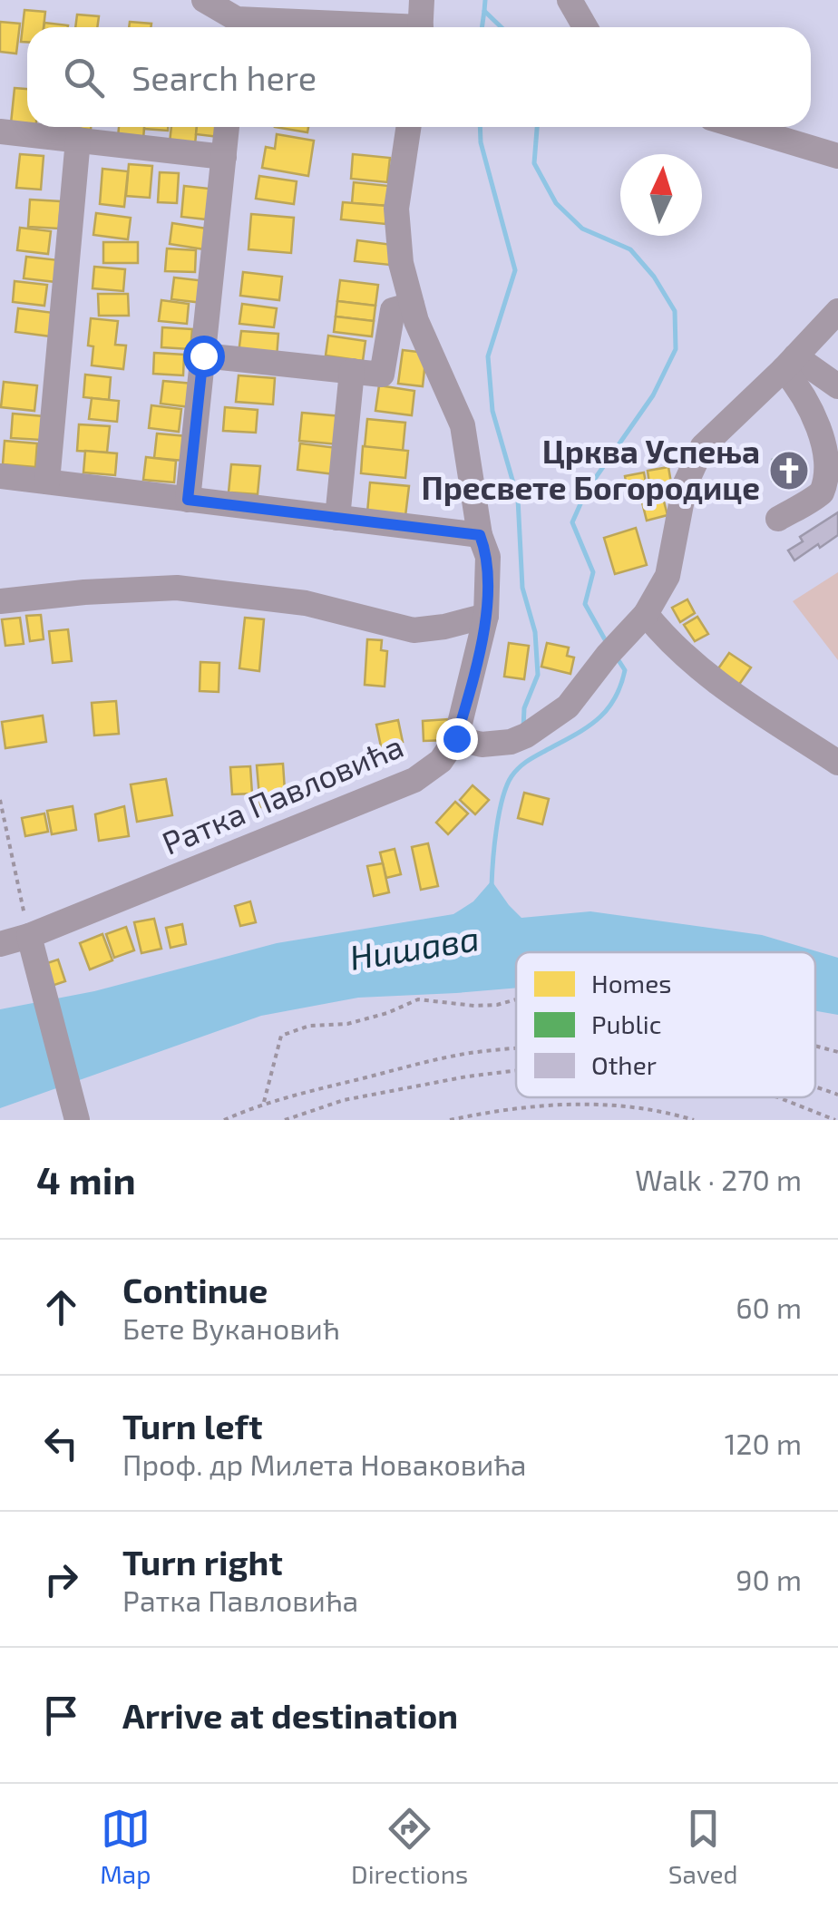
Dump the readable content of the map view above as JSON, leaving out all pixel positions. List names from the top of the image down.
{
  "streets": {
    "street": ["Ратка Павловића"]
  },
  "water": ["Нишава"],
  "places": {
    "church": ["Црква Успења Пресвете Богородице"]
  },
  "legend": ["Homes", "Public", "Other"],
  "north": "top",
  "page": {
    "search": "Search here",
    "heading": ["4 min", "Walk · 270 m"],
    "list": [
      ["Continue", "Бете Вукановић", "60 m"],
      ["Turn left", "Проф. др Милета Новаковића", "120 m"],
      ["Turn right", "Ратка Павловића", "90 m"],
      "Arrive at destination"
    ],
    "nav": ["Map", "Directions", "Saved"]
  }
}
